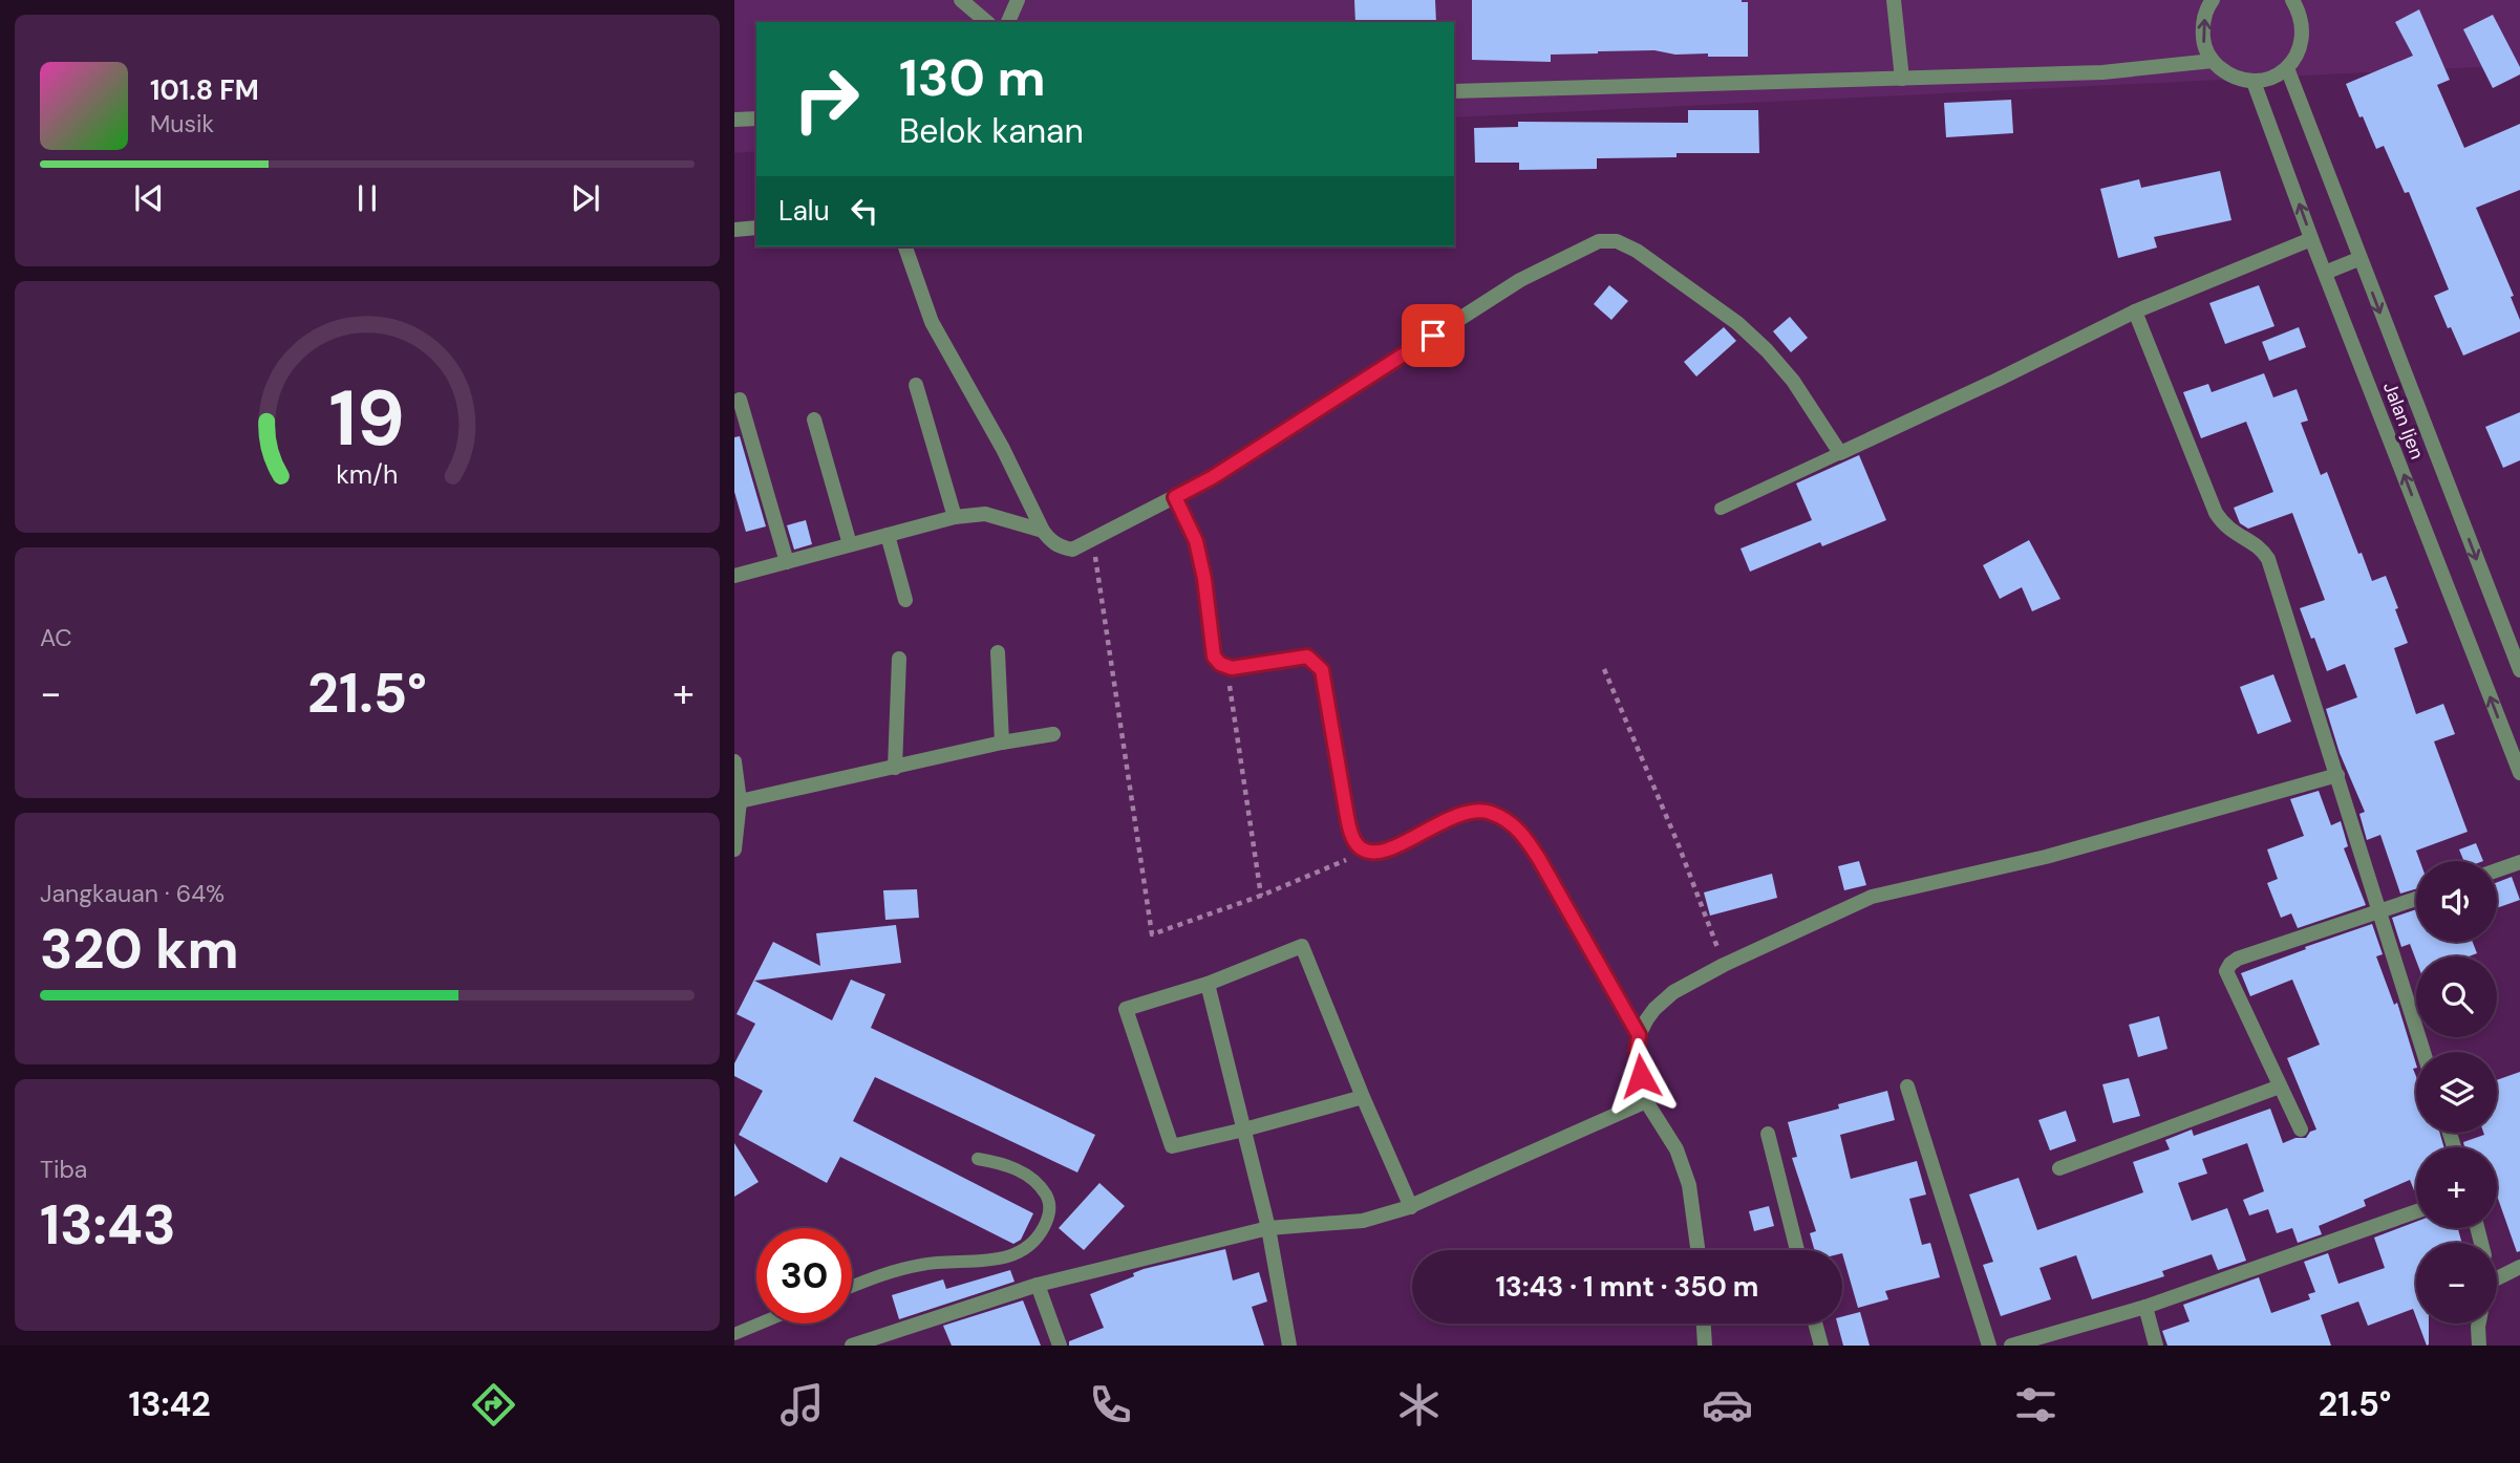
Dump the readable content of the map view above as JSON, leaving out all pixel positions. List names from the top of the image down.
{
  "streets": {
    "street": ["Jalan Ijen"]
  },
  "page": {
    "turn": ["130 m", "Belok kanan"],
    "song": ["101.8 FM", "Musik"],
    "then": "Lalu",
    "tile": [
      "AC",
      ["Jangkauan · 64%", "320 km"],
      ["Tiba", "13:43"]
    ],
    "heat": ["−", "21.5°", "+"],
    "map_buttons": ["+", "−"],
    "limit": "30",
    "trip": "13:43 · 1 mnt · 350 m",
    "tabs": ["13:42", "21.5°"],
    "gauge": ["19", "km/h"]
  }
}
